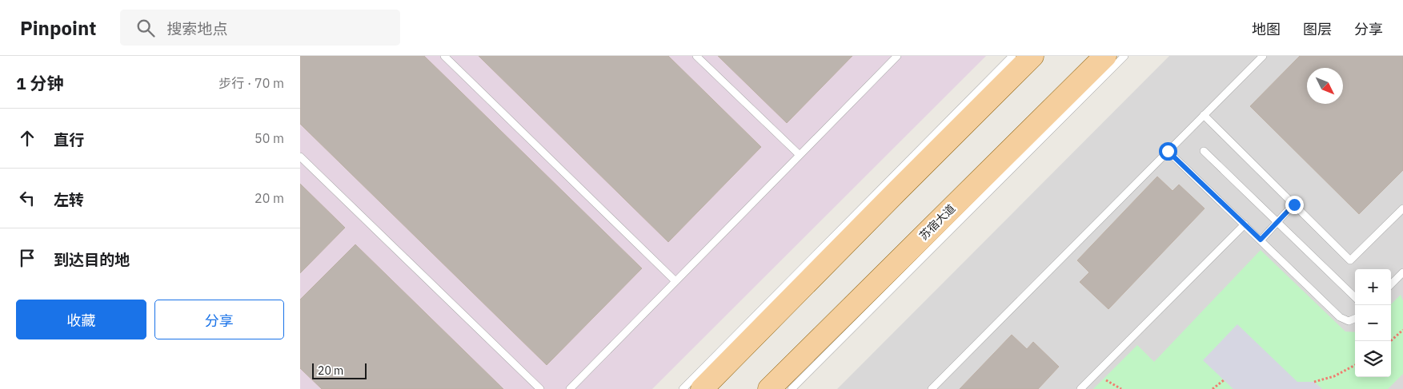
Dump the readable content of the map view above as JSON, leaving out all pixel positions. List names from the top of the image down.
{
  "streets": {
    "main road": ["苏宿大道"]
  },
  "scale_bar": "20 m",
  "north": "bottom right",
  "page": {
    "header": "Pinpoint",
    "search": "搜索地点",
    "nav": ["地图", "图层", "分享"],
    "heading": ["1 分钟", "步行 · 70 m"],
    "list": [
      ["直行", "50 m"],
      ["左转", "20 m"],
      "到达目的地"
    ],
    "map_buttons": ["+", "−"],
    "buttons": ["收藏", "分享"],
    "scale": "20 m"
  }
}
